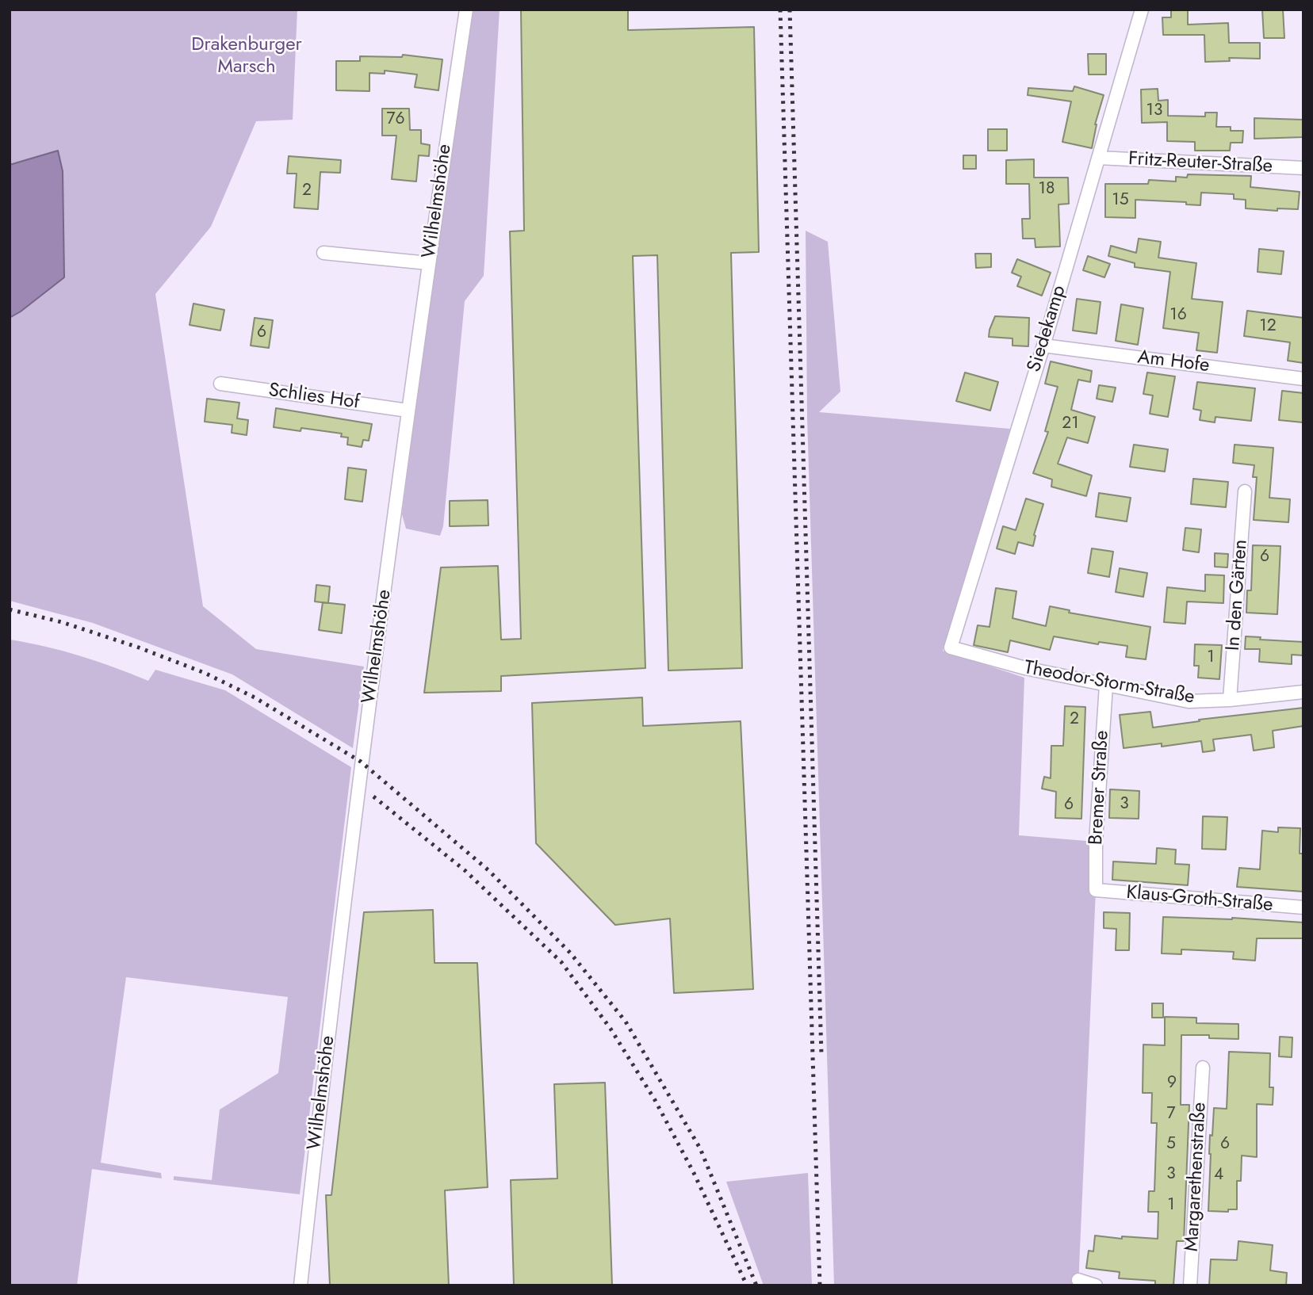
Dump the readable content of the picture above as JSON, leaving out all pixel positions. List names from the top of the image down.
{
  "streets": {
    "street": [
      "Fritz-Reuter-Straße",
      "Wilhelmshöhe",
      "Siedekamp",
      "Am Hofe",
      "Schlies Hof",
      "In den Gärten",
      "Theodor-Storm-Straße",
      "Bremer Straße",
      "Klaus-Groth-Straße",
      "Margarethenstraße"
    ]
  },
  "crossings": [
    ["Fritz-Reuter-Straße", "Siedekamp"],
    ["Wilhelmshöhe", "Schlies Hof"],
    ["Siedekamp", "Am Hofe"],
    ["Siedekamp", "Theodor-Storm-Straße"],
    ["In den Gärten", "Theodor-Storm-Straße"],
    ["Theodor-Storm-Straße", "Bremer Straße"],
    ["Bremer Straße", "Klaus-Groth-Straße"]
  ],
  "parks": ["Drakenburger Marsch"],
  "house_numbers": [
    "13",
    "76",
    "18",
    "2",
    "15",
    "16",
    "12",
    "6",
    "21",
    "6",
    "1",
    "2",
    "3",
    "6",
    "9",
    "7",
    "5",
    "6",
    "3",
    "4",
    "1"
  ]
}
